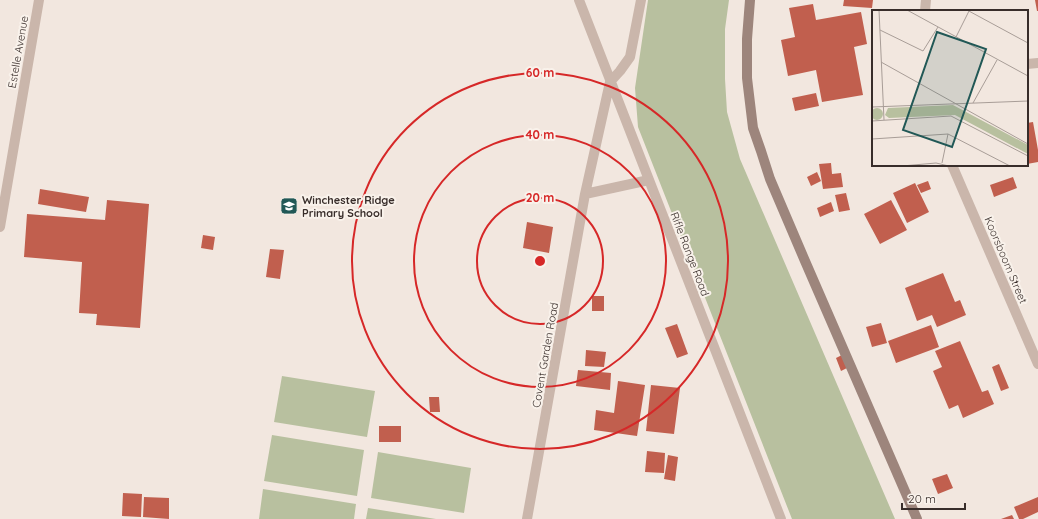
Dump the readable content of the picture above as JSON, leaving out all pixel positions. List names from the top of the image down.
{
  "streets": {
    "street": [
      "Estelle Avenue",
      "Rifle Range Road",
      "Koorsboom Street",
      "Covent Garden Road"
    ]
  },
  "crossings": [
    ["Rifle Range Road", "Covent Garden Road"]
  ],
  "places": {
    "school or university": ["Winchester Ridge Primary School"]
  },
  "scale_bar": "20 m",
  "rings": ["60 m", "40 m", "20 m"]
}
